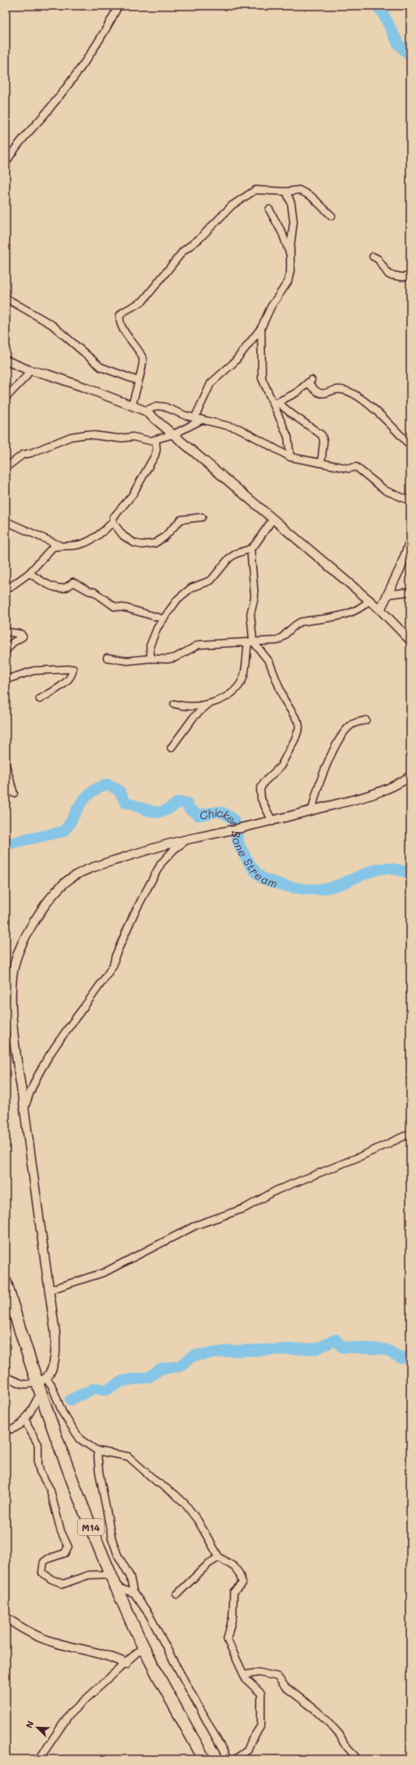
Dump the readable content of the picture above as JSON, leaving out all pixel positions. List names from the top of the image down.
{
  "streets": {
    "highway": ["M14"]
  },
  "water": ["Chicken Bone Stream"],
  "north": "top left"
}
